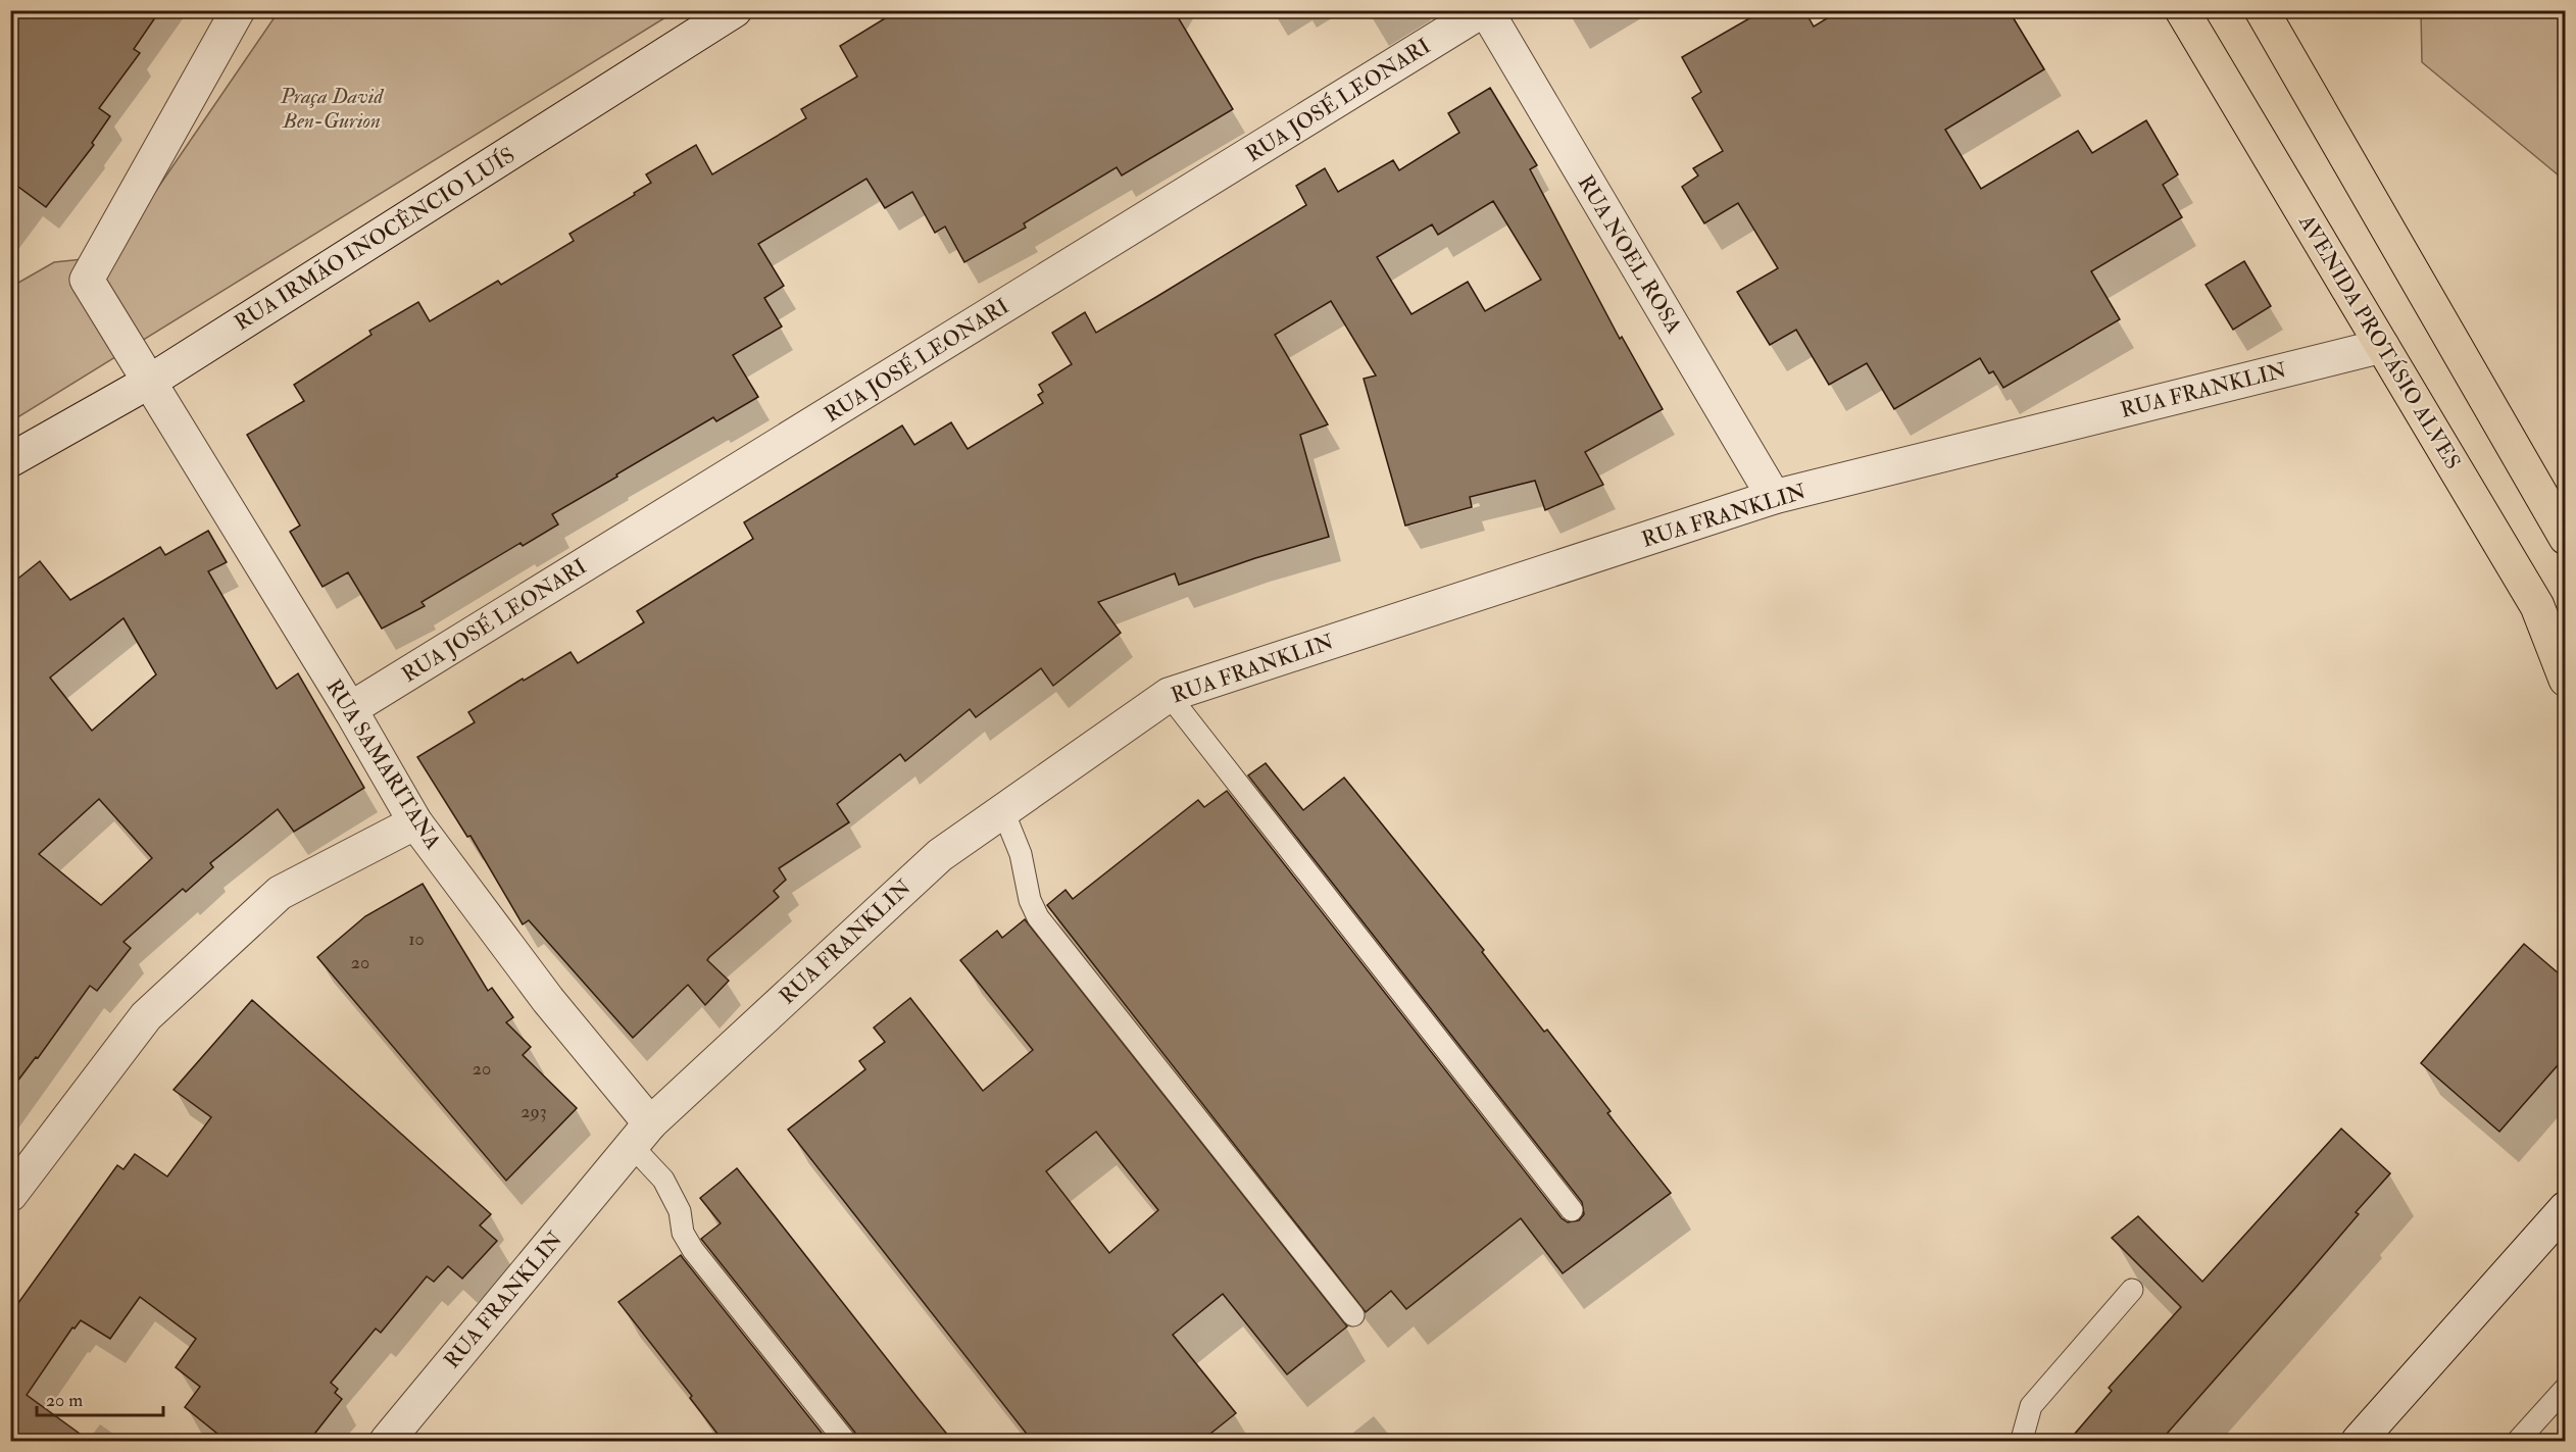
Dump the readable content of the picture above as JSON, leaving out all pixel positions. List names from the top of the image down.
{
  "streets": {
    "main road": ["AVENIDA PROTÁSIO ALVES"],
    "street": [
      "RUA JOSÉ LEONARI",
      "RUA IRMÃO INOCÊNCIO LUÍS",
      "RUA NOEL ROSA",
      "RUA FRANKLIN",
      "RUA SAMARITANA"
    ]
  },
  "crossings": [
    ["RUA JOSÉ LEONARI", "RUA NOEL ROSA"],
    ["RUA JOSÉ LEONARI", "RUA SAMARITANA"],
    ["RUA IRMÃO INOCÊNCIO LUÍS", "RUA SAMARITANA"],
    ["RUA NOEL ROSA", "RUA FRANKLIN"],
    ["AVENIDA PROTÁSIO ALVES", "RUA FRANKLIN"],
    ["RUA FRANKLIN", "RUA SAMARITANA"]
  ],
  "parks": ["Praça David Ben-Gurion"],
  "house_numbers": [
    "10",
    "20",
    "20",
    "293"
  ],
  "scale_bar": "20 m"
}
